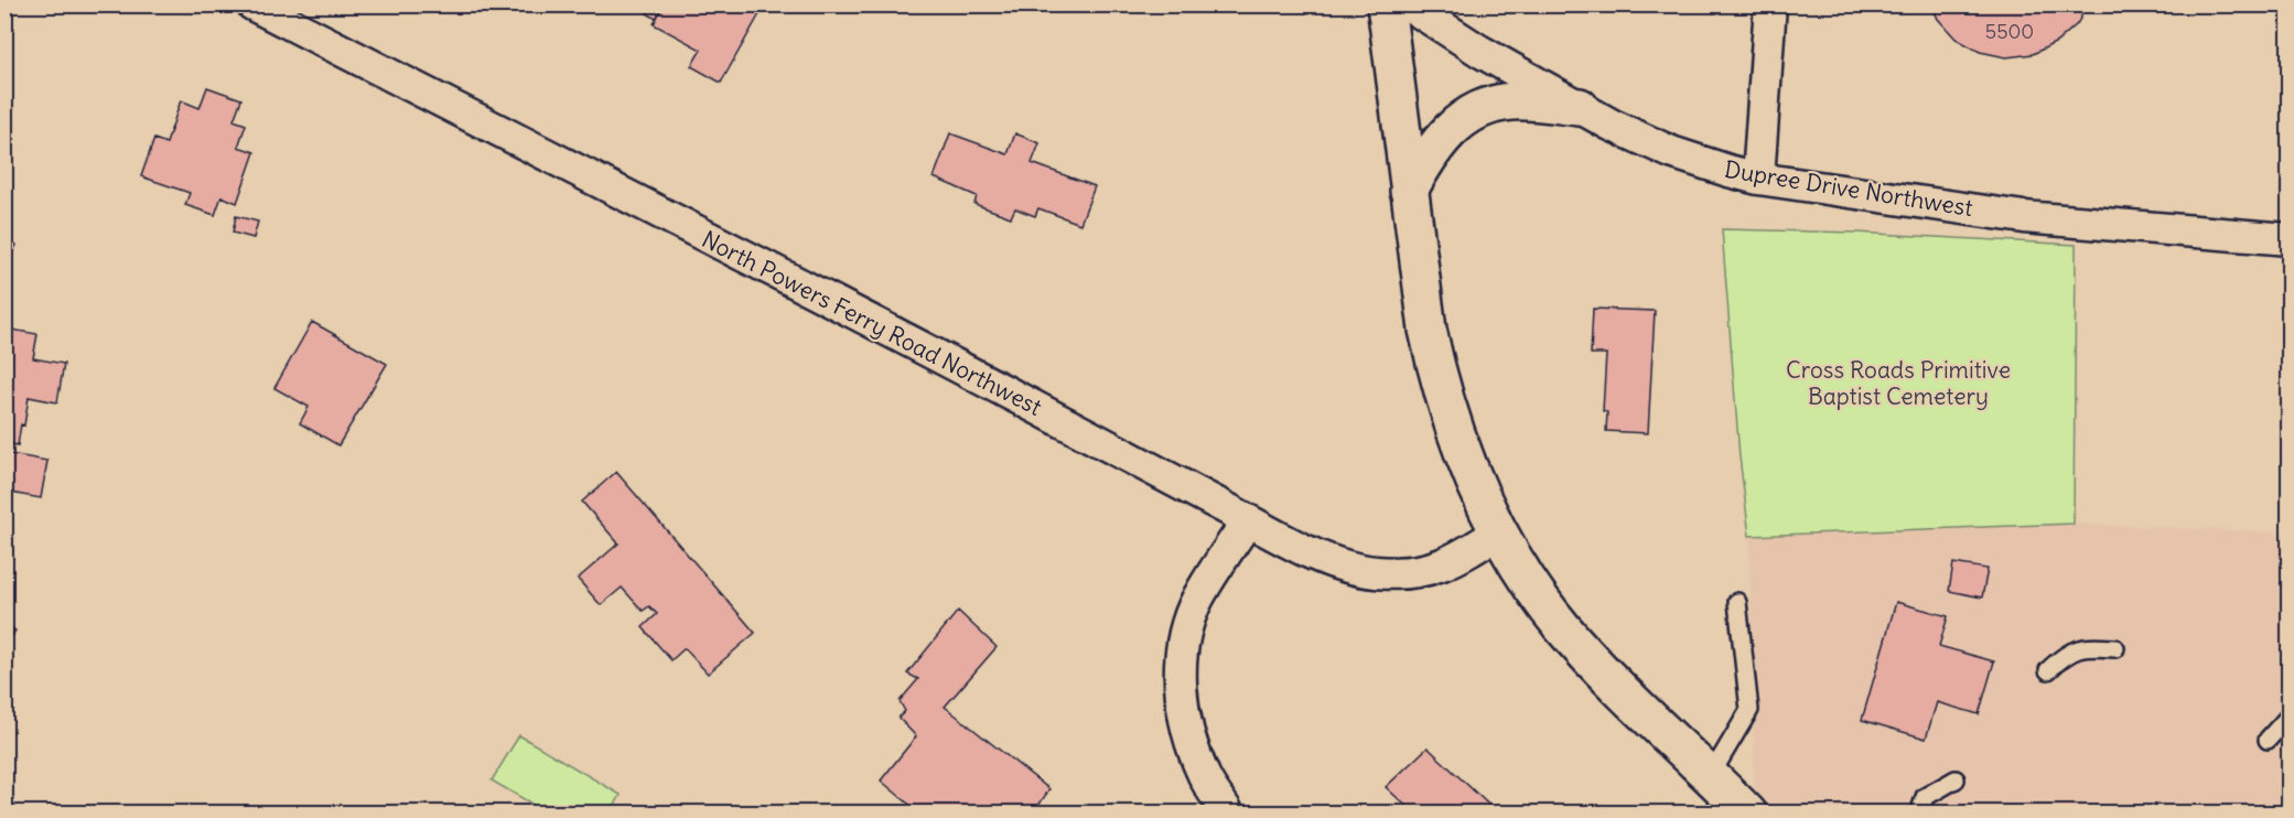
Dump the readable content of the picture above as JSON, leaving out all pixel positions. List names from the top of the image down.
{
  "streets": {
    "street": ["Dupree Drive Northwest", "North Powers Ferry Road Northwest"]
  },
  "parks": ["Cross Roads Primitive Baptist Cemetery"],
  "house_numbers": ["5500"]
}
